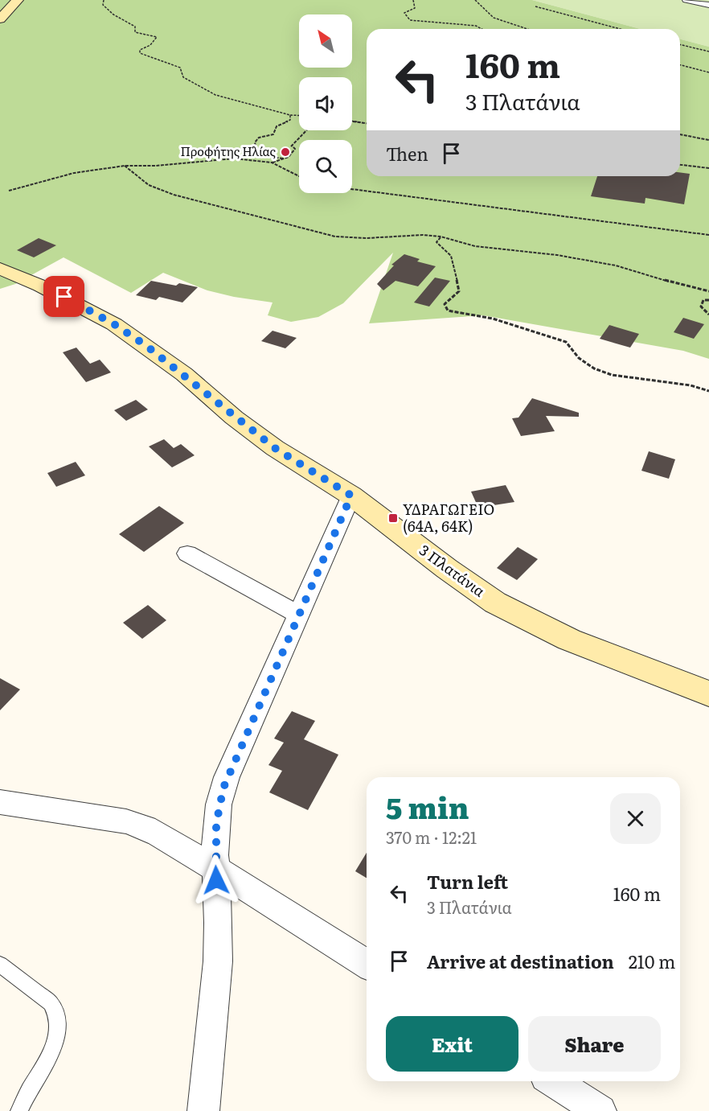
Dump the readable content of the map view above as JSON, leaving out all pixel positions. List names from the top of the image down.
{
  "streets": {
    "street": ["3 Πλατάνια"]
  },
  "places": {
    "other": ["Προφήτης Ηλίας"],
    "transit": ["ΥΔΡΑΓΩΓΕΙΟ (64Α, 64Κ)"]
  },
  "north": "top left",
  "page": {
    "turn": ["160 m", "3 Πλατάνια"],
    "then": "Then",
    "heading": ["5 min", "370 m · 12:21"],
    "list": [
      {
        "name": "Turn left",
        "note": "3 Πλατάνια",
        "value": "160 m"
      },
      {
        "name": "Arrive at destination",
        "value": "210 m"
      }
    ],
    "buttons": ["Exit", "Share"]
  }
}
